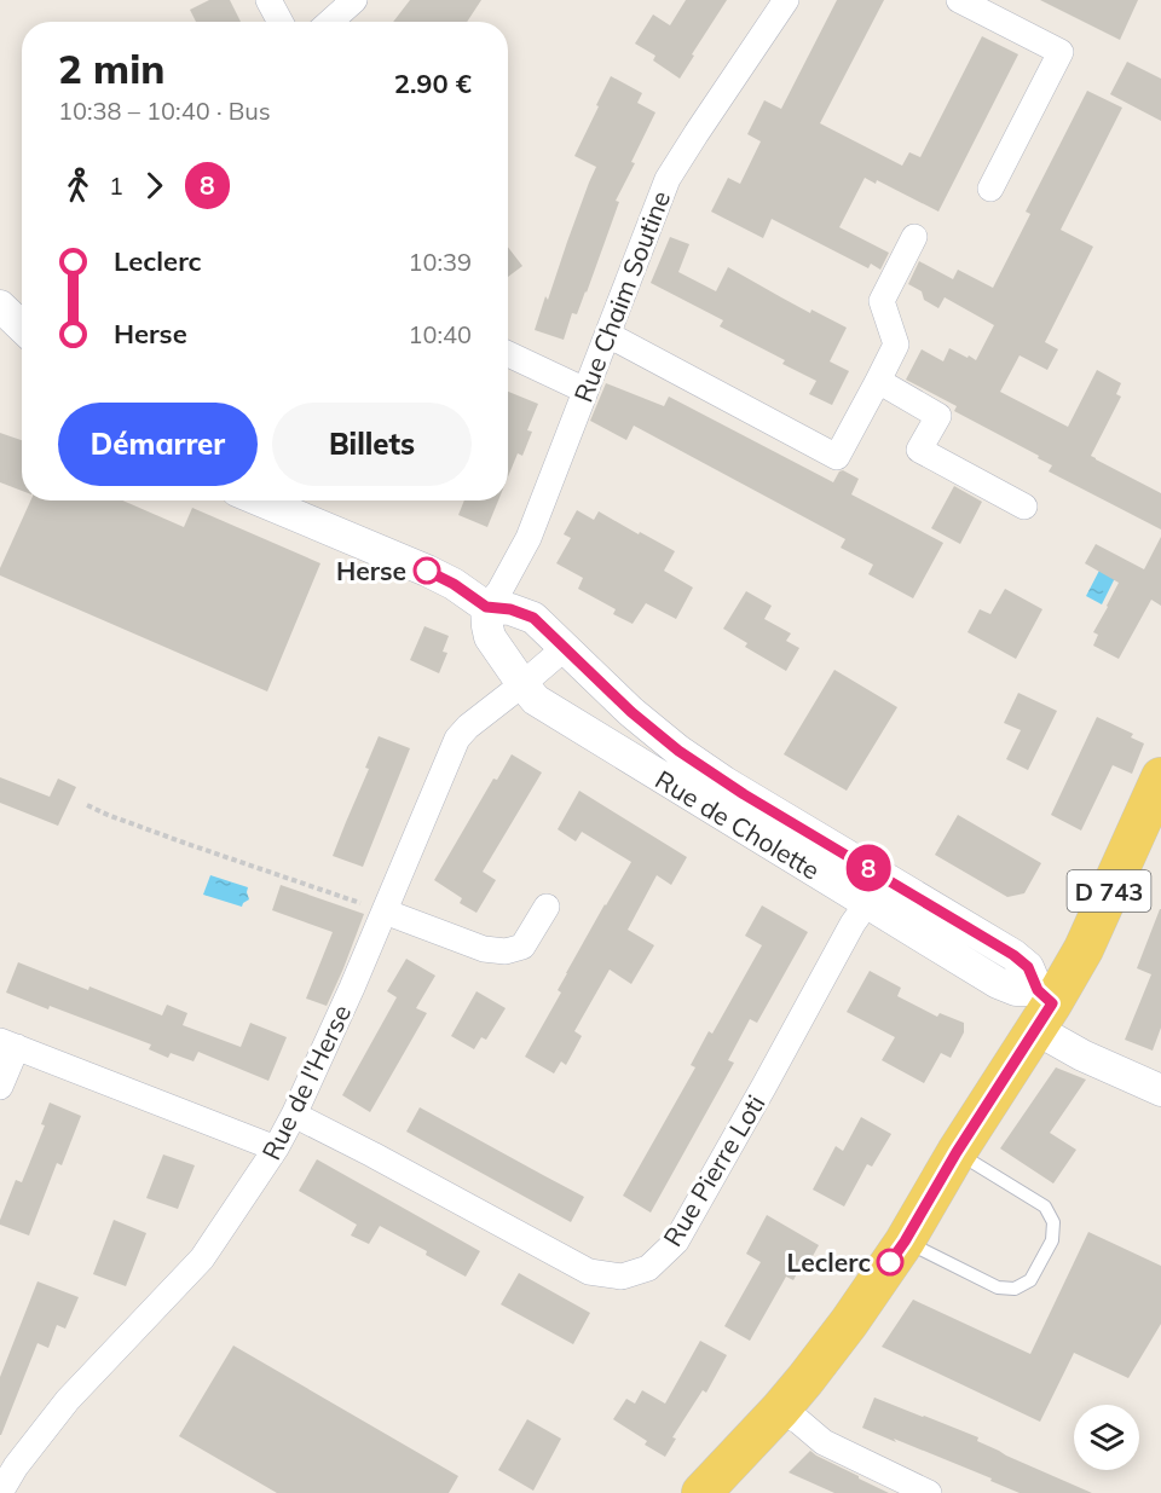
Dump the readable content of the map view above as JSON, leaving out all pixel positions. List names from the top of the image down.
{
  "streets": {
    "main road": ["D 743"],
    "street": [
      "Rue Chaim Soutine",
      "Rue de Cholette",
      "Rue de l'Herse",
      "Rue Pierre Loti"
    ]
  },
  "crossings": [
    ["Rue Chaim Soutine", "Rue de Cholette"],
    ["Rue de Cholette", "D 743"],
    ["Rue de Cholette", "Rue de l'Herse"],
    ["Rue de Cholette", "Rue Pierre Loti"],
    ["Rue de l'Herse", "Rue Pierre Loti"]
  ],
  "places": ["Herse", "Leclerc"],
  "lines": ["bus line 8"],
  "page": {
    "on_map": "8",
    "heading": ["2 min", "10:38 – 10:40 · Bus", "2.90 €"],
    "legs": ["1", "8"],
    "list": [
      {
        "name": "Leclerc",
        "value": "10:39"
      },
      {
        "name": "Herse",
        "value": "10:40"
      }
    ],
    "buttons": ["Démarrer", "Billets"]
  }
}
